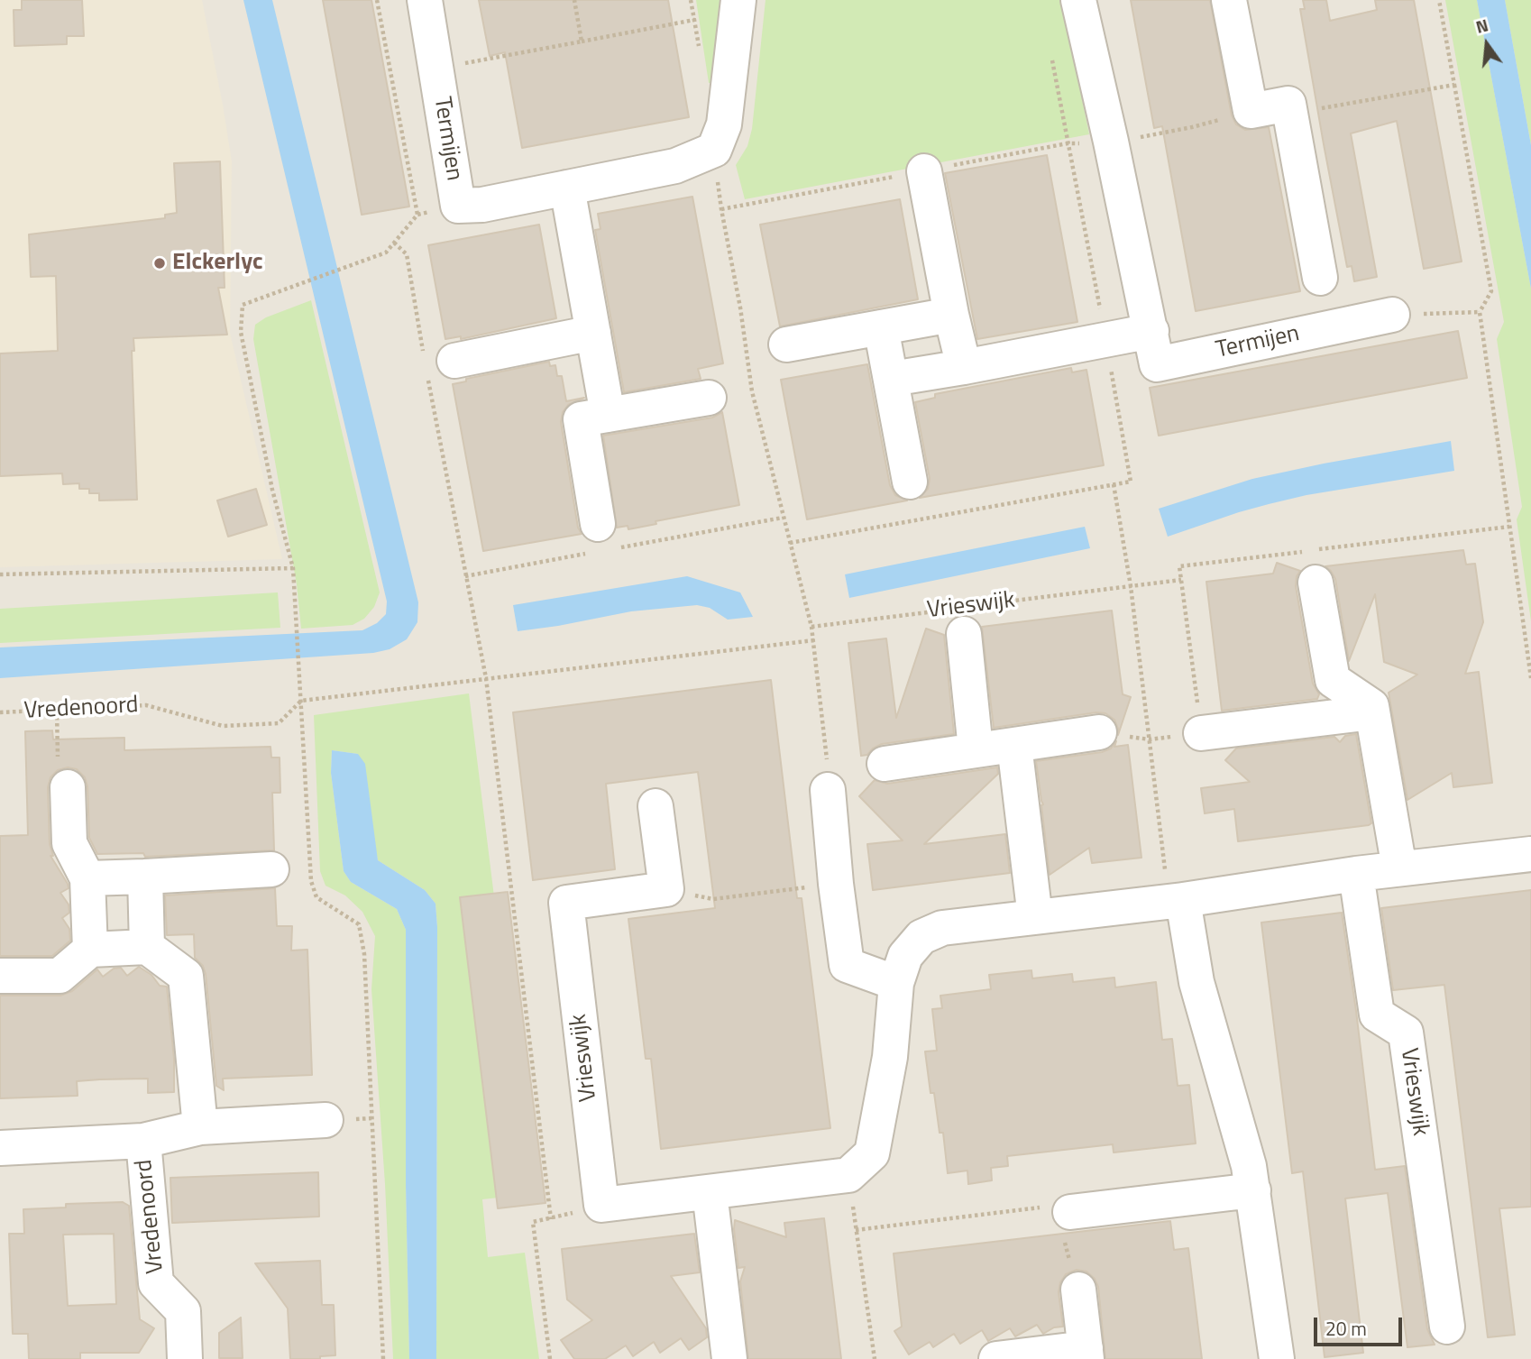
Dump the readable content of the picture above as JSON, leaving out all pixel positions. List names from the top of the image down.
{
  "streets": {
    "street": ["Termijen", "Vrieswijk", "Vredenoord"]
  },
  "places": ["Elckerlyc"],
  "scale_bar": "20 m",
  "north": "top"
}
